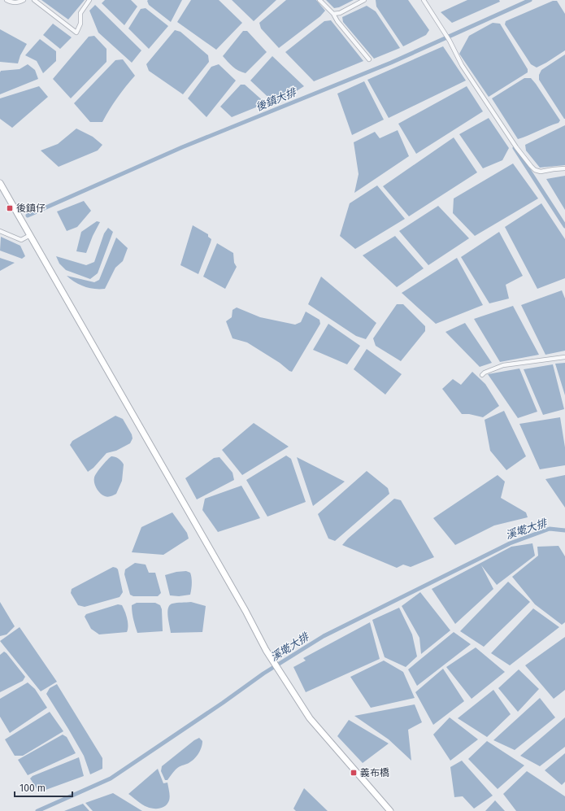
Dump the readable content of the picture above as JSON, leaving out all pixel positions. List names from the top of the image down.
{
  "water": ["後鎮大排", "溪墘大排"],
  "places": {
    "transit": ["後鎮仔", "義布橋"]
  },
  "scale_bar": "100 m"
}
